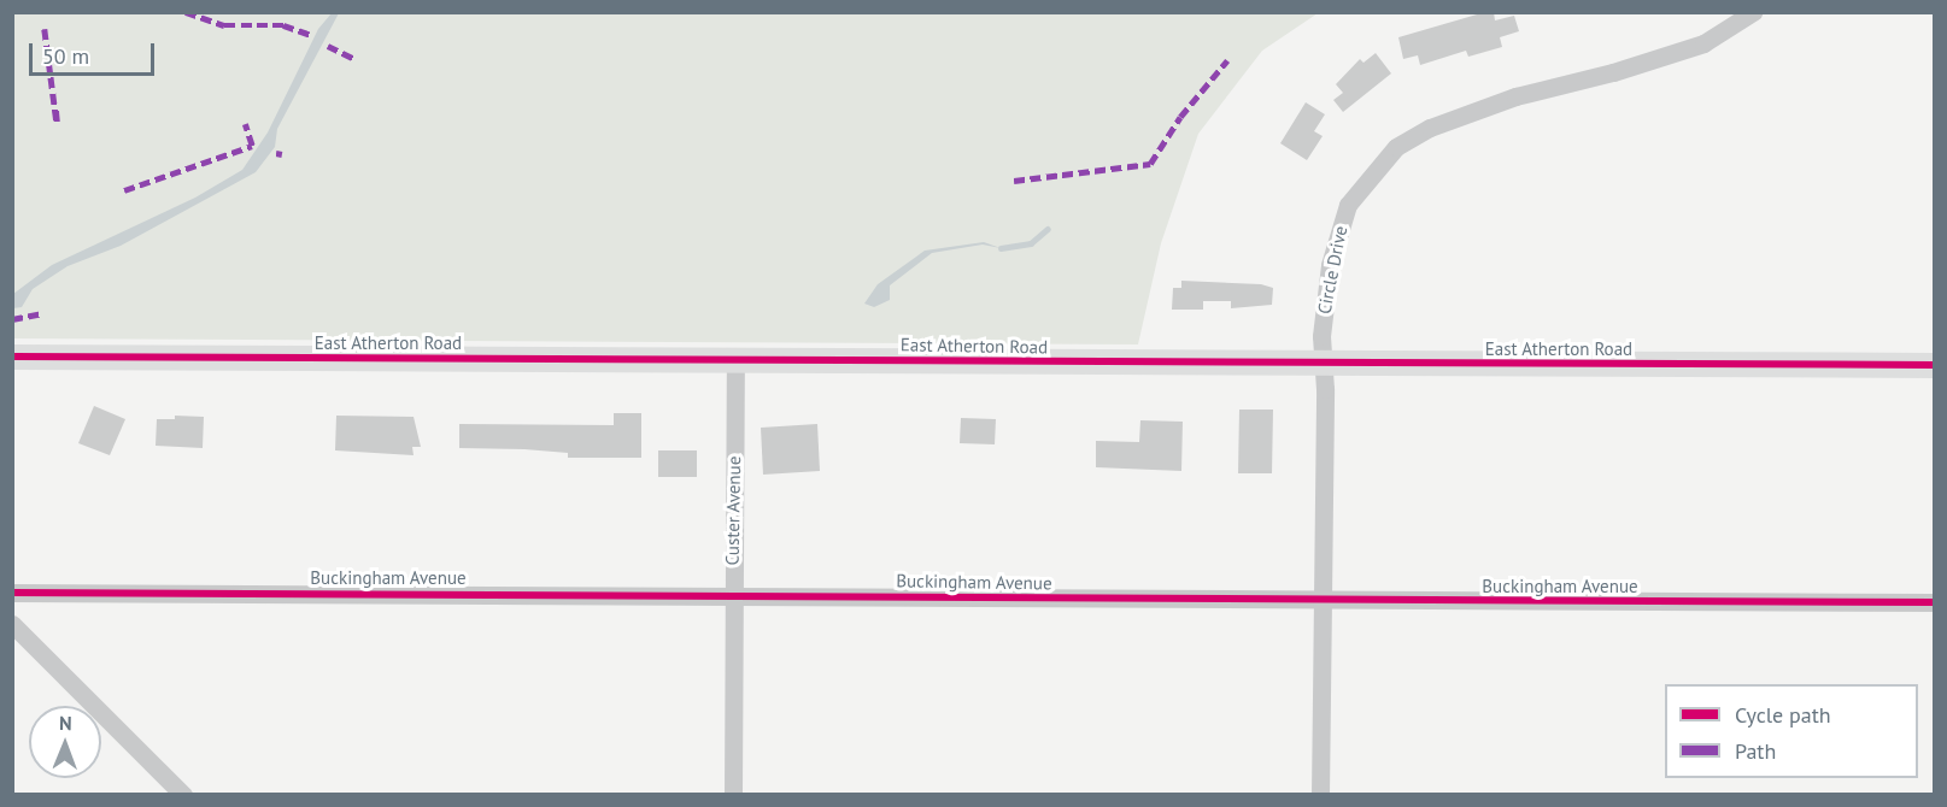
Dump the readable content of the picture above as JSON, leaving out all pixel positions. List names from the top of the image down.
{
  "streets": {
    "street": [
      "Circle Drive",
      "East Atherton Road",
      "Custer Avenue",
      "Buckingham Avenue"
    ]
  },
  "crossings": [
    ["Circle Drive", "East Atherton Road"],
    ["Circle Drive", "Buckingham Avenue"],
    ["East Atherton Road", "Custer Avenue"],
    ["Custer Avenue", "Buckingham Avenue"]
  ],
  "legend": ["Cycle path", "Path"],
  "scale_bar": "50 m",
  "north": "top"
}
